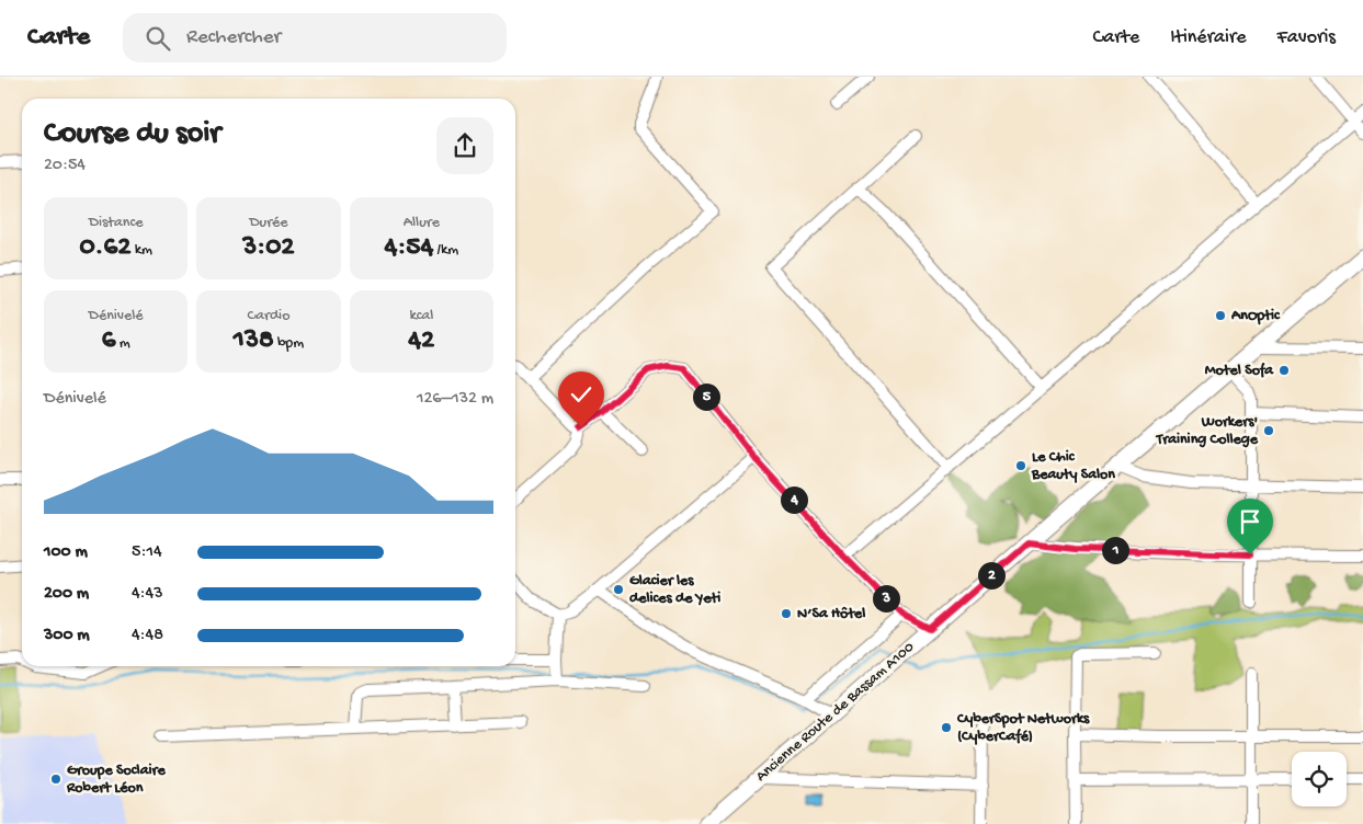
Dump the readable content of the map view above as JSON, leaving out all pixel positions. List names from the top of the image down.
{
  "streets": {
    "main road": ["Ancienne Route de Bassam A100"]
  },
  "places": [
    "AnOptic",
    "Motel Sofa",
    "Workers' Training College",
    "Le Chic Beauty Salon",
    "Glacier les delices de Yeti",
    "N’Sa Hôtel",
    "CyberSpot Networks (CyberCafé)",
    "Groupe Soclaire Robert Léon"
  ],
  "page": {
    "header": "Carte",
    "search": "Rechercher",
    "nav": ["Carte", "Itinéraire", "Favoris"],
    "heading": ["Course du soir", "20:54"],
    "stats": [
      ["Distance", "0.62 km"],
      ["Durée", "3:02"],
      ["Allure", "4:54 /km"],
      ["Dénivelé", "6 m"],
      ["Cardio", "138 bpm"],
      ["kcal", "42"]
    ],
    "chart": ["Dénivelé", "126–132 m"],
    "pins": [
      "5",
      "4",
      "1",
      "2",
      "3"
    ],
    "list": [
      {
        "name": "100 m",
        "note": "5:14"
      },
      {
        "name": "200 m",
        "note": "4:43"
      },
      {
        "name": "300 m",
        "note": "4:48"
      }
    ]
  }
}
